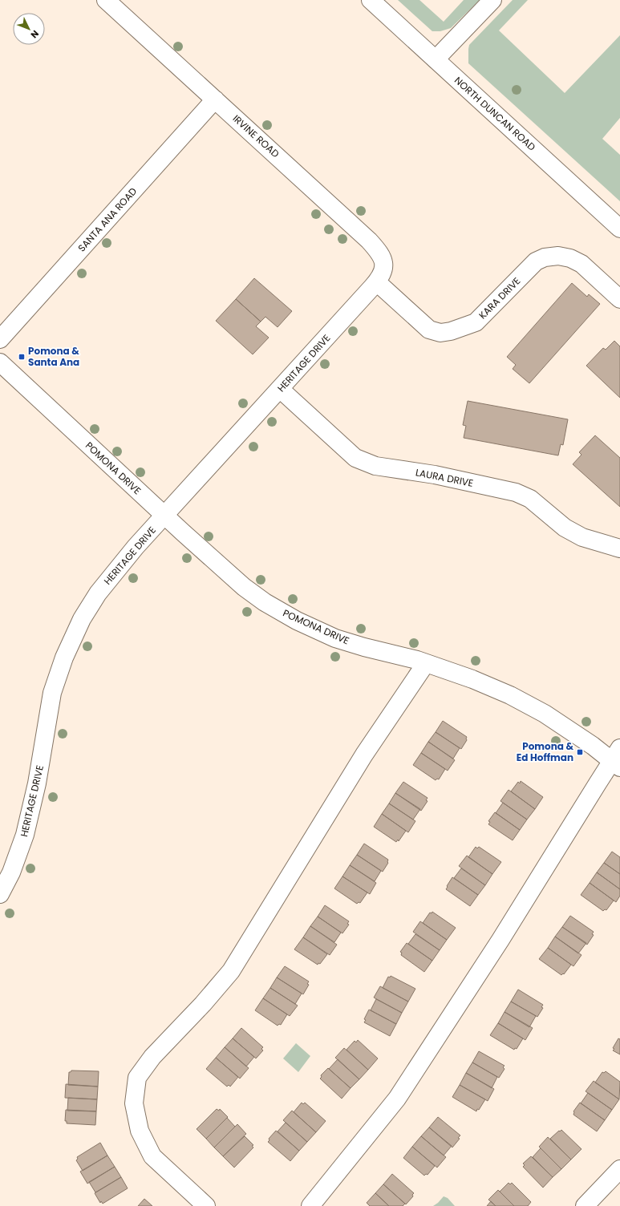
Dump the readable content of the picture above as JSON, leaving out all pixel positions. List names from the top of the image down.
{
  "streets": {
    "street": [
      "NORTH DUNCAN ROAD",
      "IRVINE ROAD",
      "SANTA ANA ROAD",
      "KARA DRIVE",
      "HERITAGE DRIVE",
      "POMONA DRIVE",
      "LAURA DRIVE"
    ]
  },
  "crossings": [
    ["IRVINE ROAD", "SANTA ANA ROAD"],
    ["IRVINE ROAD", "KARA DRIVE"],
    ["IRVINE ROAD", "HERITAGE DRIVE"],
    ["KARA DRIVE", "HERITAGE DRIVE"],
    ["HERITAGE DRIVE", "POMONA DRIVE"],
    ["HERITAGE DRIVE", "LAURA DRIVE"]
  ],
  "places": {
    "transit": ["Pomona & Santa Ana", "Pomona & Ed Hoffman"]
  },
  "north": "bottom right"
}
